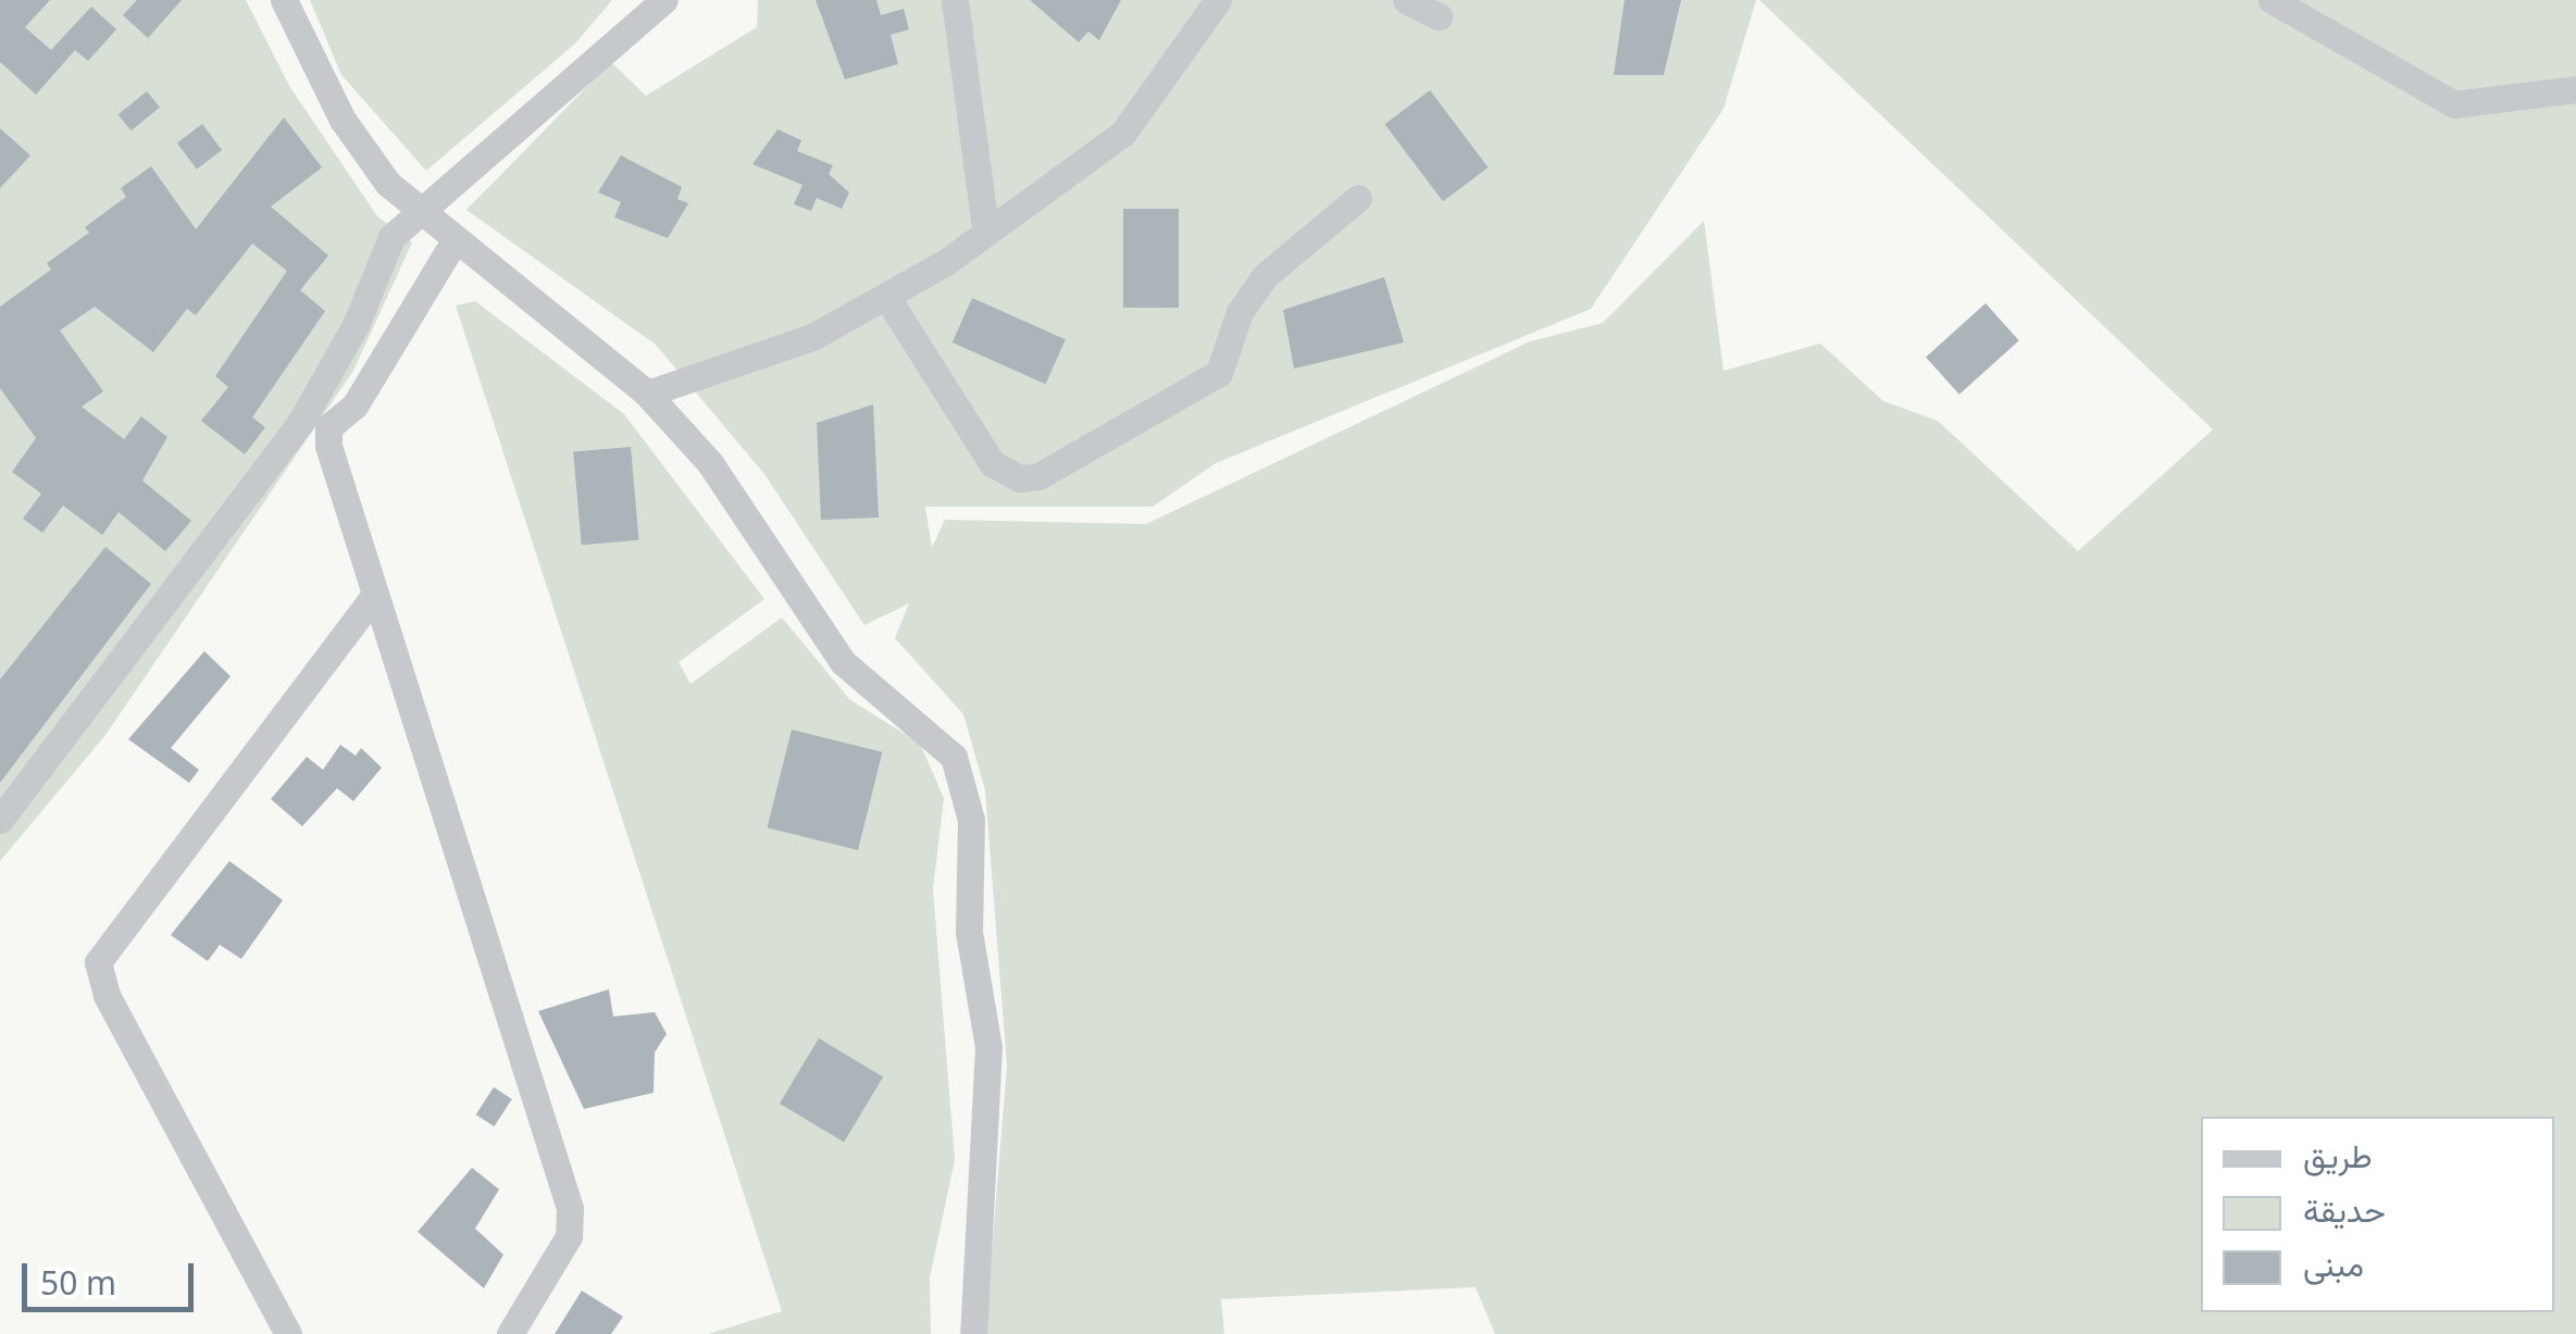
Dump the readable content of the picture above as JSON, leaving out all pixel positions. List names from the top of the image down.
{
  "legend": ["طريق", "حديقة", "مبنى"],
  "scale_bar": "50 m"
}
